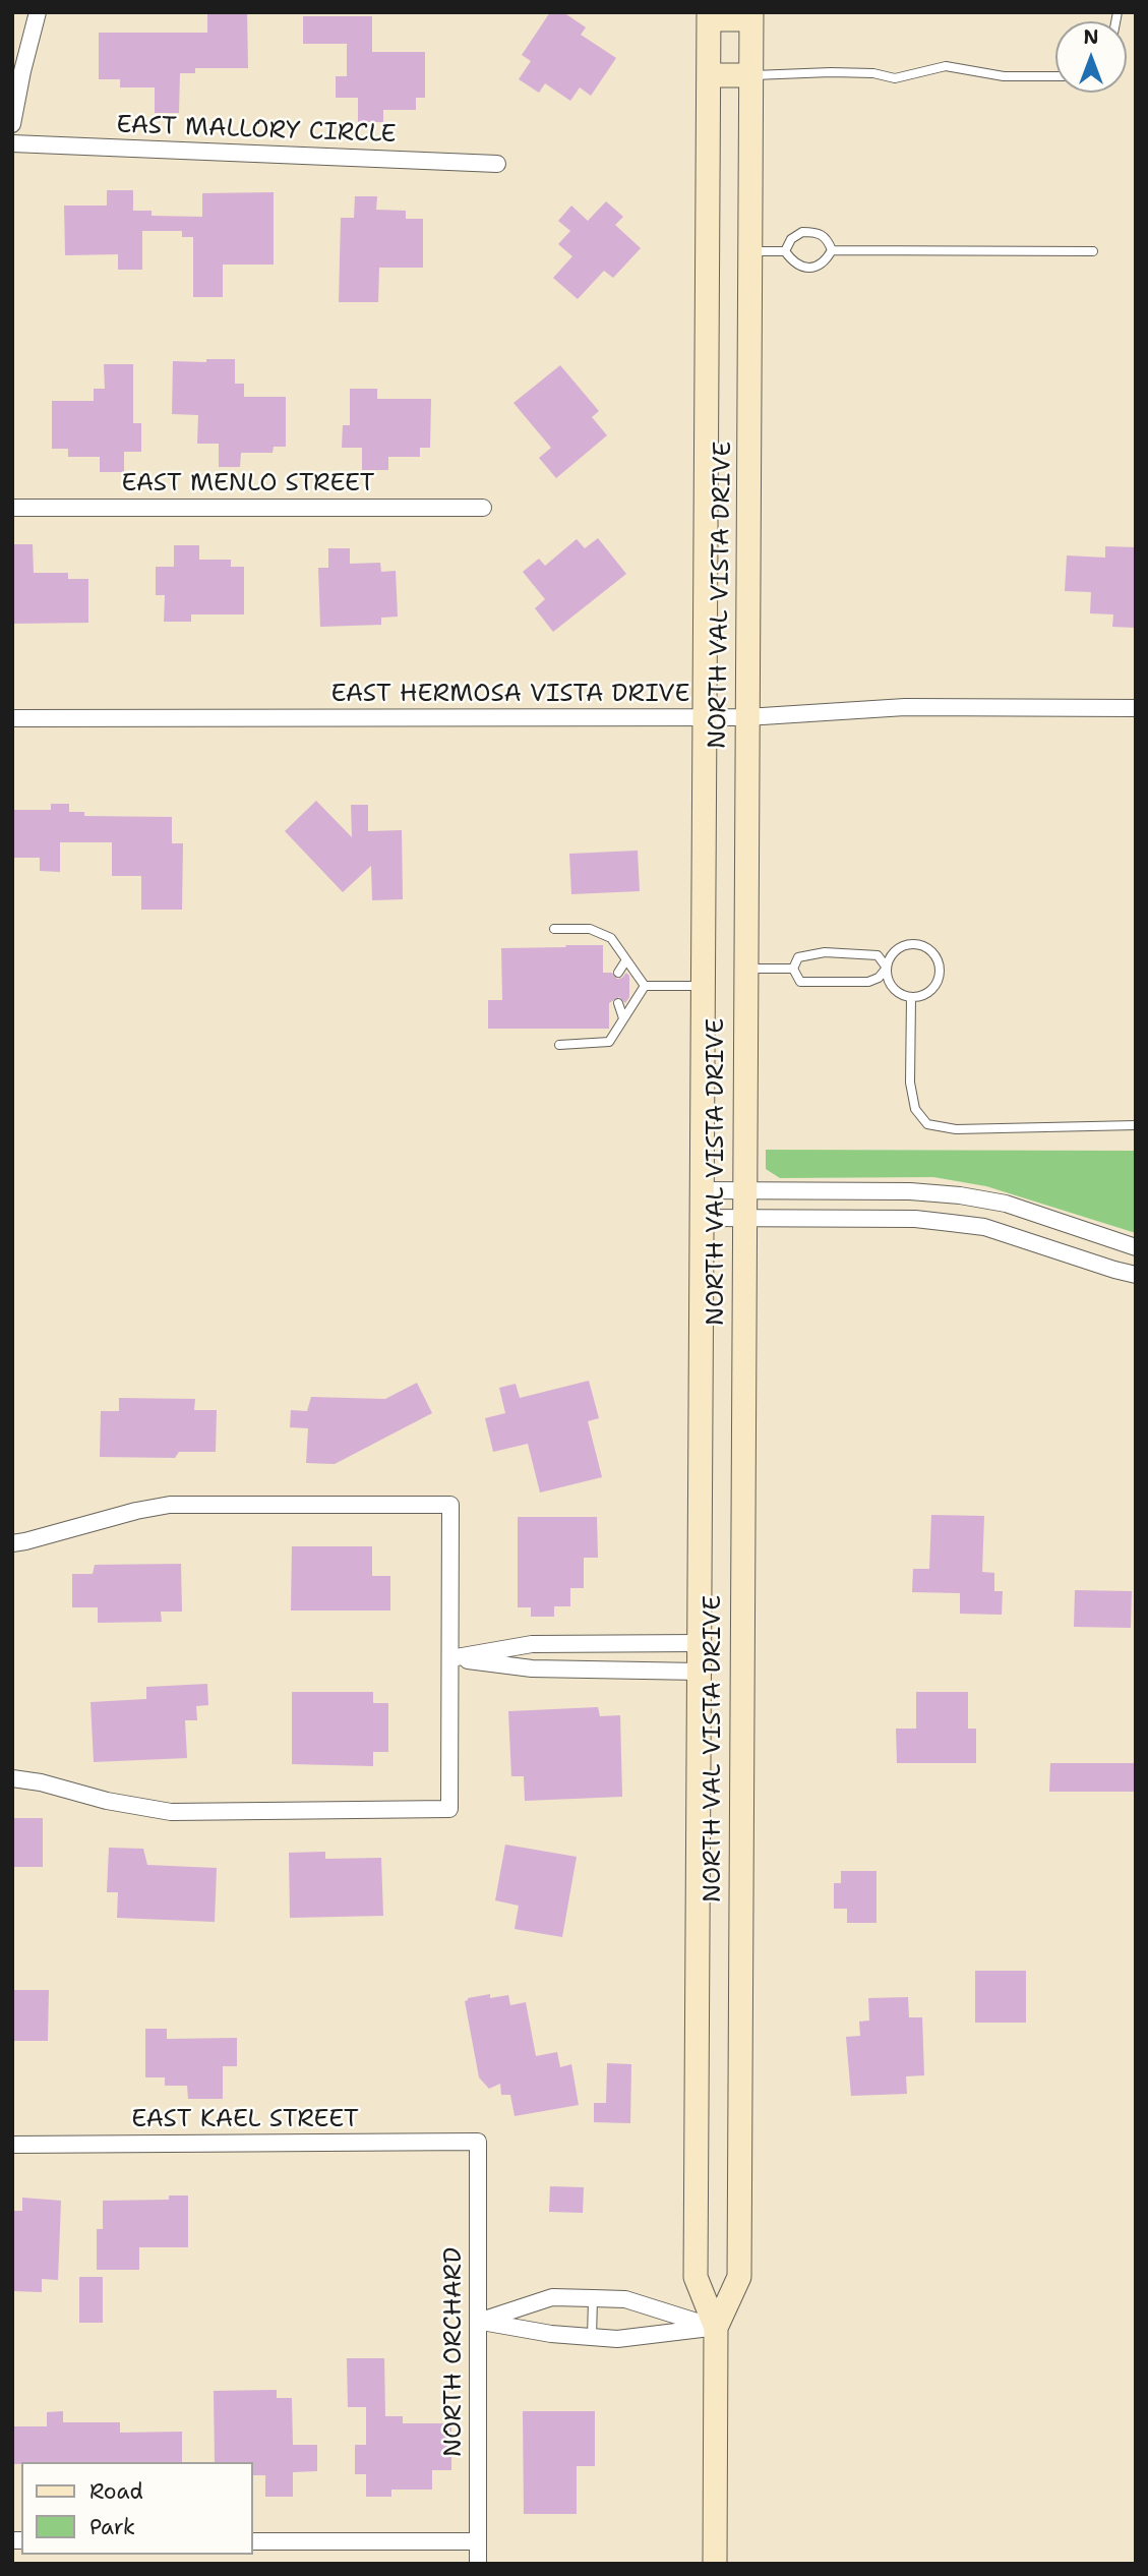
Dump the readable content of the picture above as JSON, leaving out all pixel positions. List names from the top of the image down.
{
  "streets": {
    "main road": ["NORTH VAL VISTA DRIVE"],
    "street": [
      "EAST MALLORY CIRCLE",
      "EAST MENLO STREET",
      "EAST HERMOSA VISTA DRIVE",
      "EAST KAEL STREET",
      "NORTH ORCHARD"
    ]
  },
  "crossings": [
    ["NORTH VAL VISTA DRIVE", "EAST HERMOSA VISTA DRIVE"],
    ["EAST KAEL STREET", "NORTH ORCHARD"]
  ],
  "legend": ["Road", "Park"],
  "north": "top"
}
